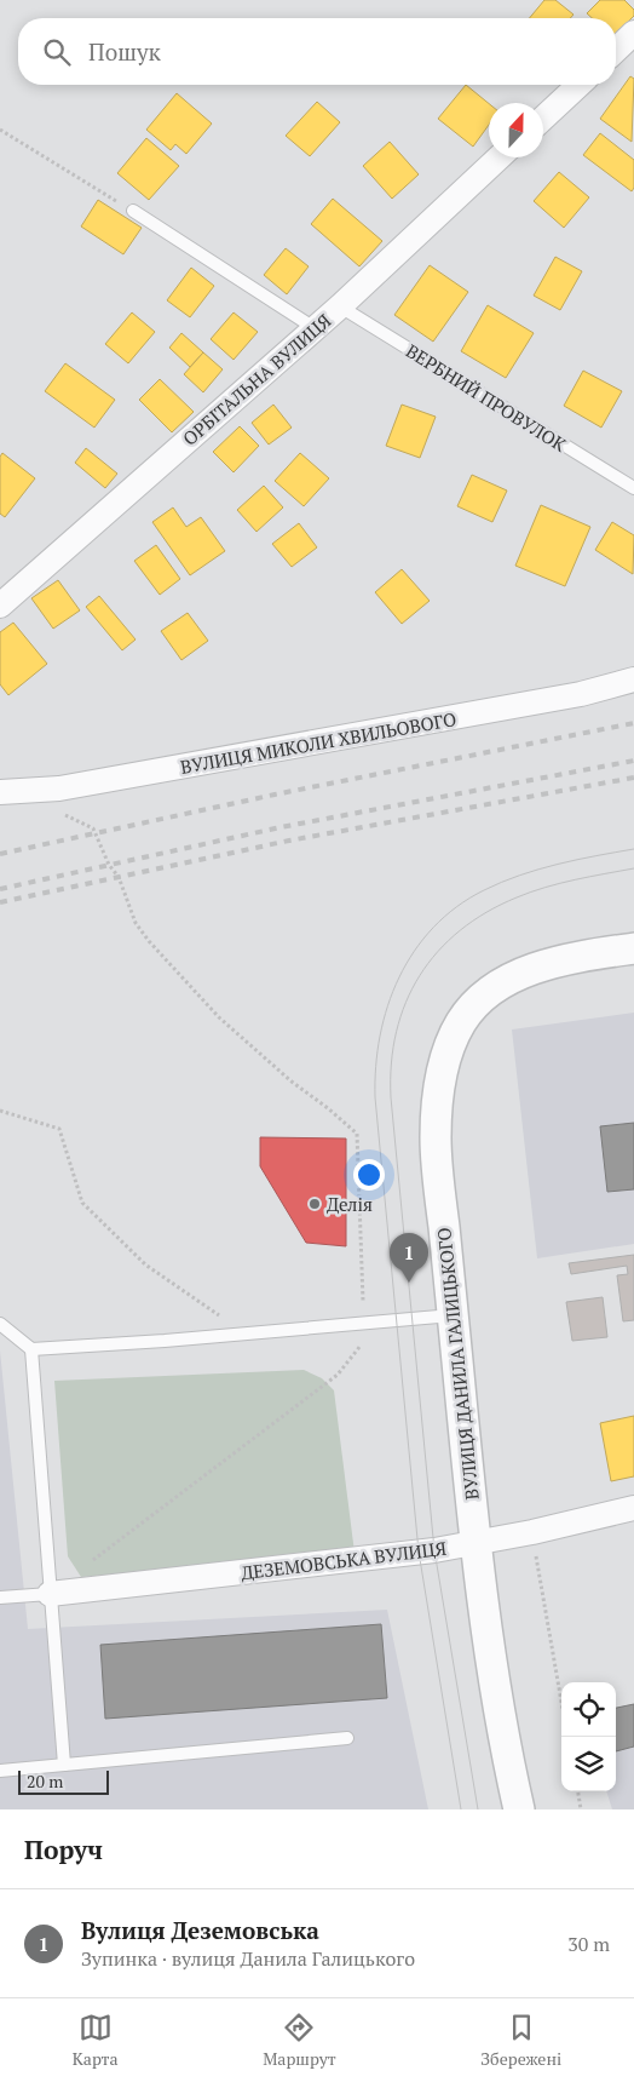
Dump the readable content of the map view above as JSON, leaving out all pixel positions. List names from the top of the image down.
{
  "streets": {
    "street": [
      "ОРБІТАЛЬНА ВУЛИЦЯ",
      "ВУЛИЦЯ МИКОЛИ ХВИЛЬОВОГО",
      "ВУЛИЦЯ ДАНИЛА ГАЛИЦЬКОГО",
      "ДЕЗЕМОВСЬКА ВУЛИЦЯ"
    ],
    "lane": ["ВЕРБНИЙ ПРОВУЛОК"]
  },
  "crossings": [
    ["ОРБІТАЛЬНА ВУЛИЦЯ", "ВЕРБНИЙ ПРОВУЛОК"],
    ["ВУЛИЦЯ ДАНИЛА ГАЛИЦЬКОГО", "ДЕЗЕМОВСЬКА ВУЛИЦЯ"]
  ],
  "places": ["Делія"],
  "scale_bar": "20 m",
  "north": "top",
  "page": {
    "search": "Пошук",
    "pins": "1",
    "scale": "20 m",
    "heading": "Поруч",
    "list": [
      {
        "mark": "1",
        "name": "Вулиця Деземовська",
        "note": "Зупинка · вулиця Данила Галицького",
        "value": "30 m"
      }
    ],
    "nav": ["Карта", "Маршрут", "Збережені"]
  }
}
